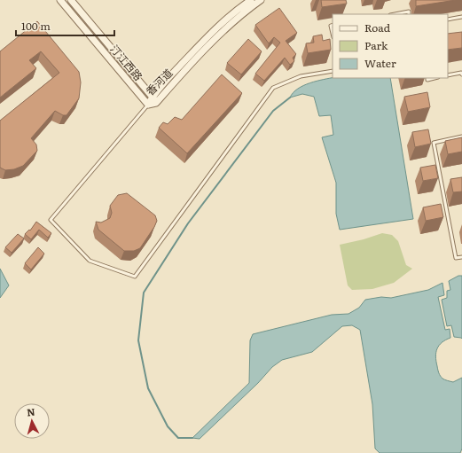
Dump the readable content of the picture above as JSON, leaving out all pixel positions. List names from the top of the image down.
{
  "streets": {
    "street": ["汀江西路", "香河道"]
  },
  "crossings": [
    ["汀江西路", "香河道"]
  ],
  "legend": ["Road", "Park", "Water"],
  "scale_bar": "100 m",
  "north": "top"
}
